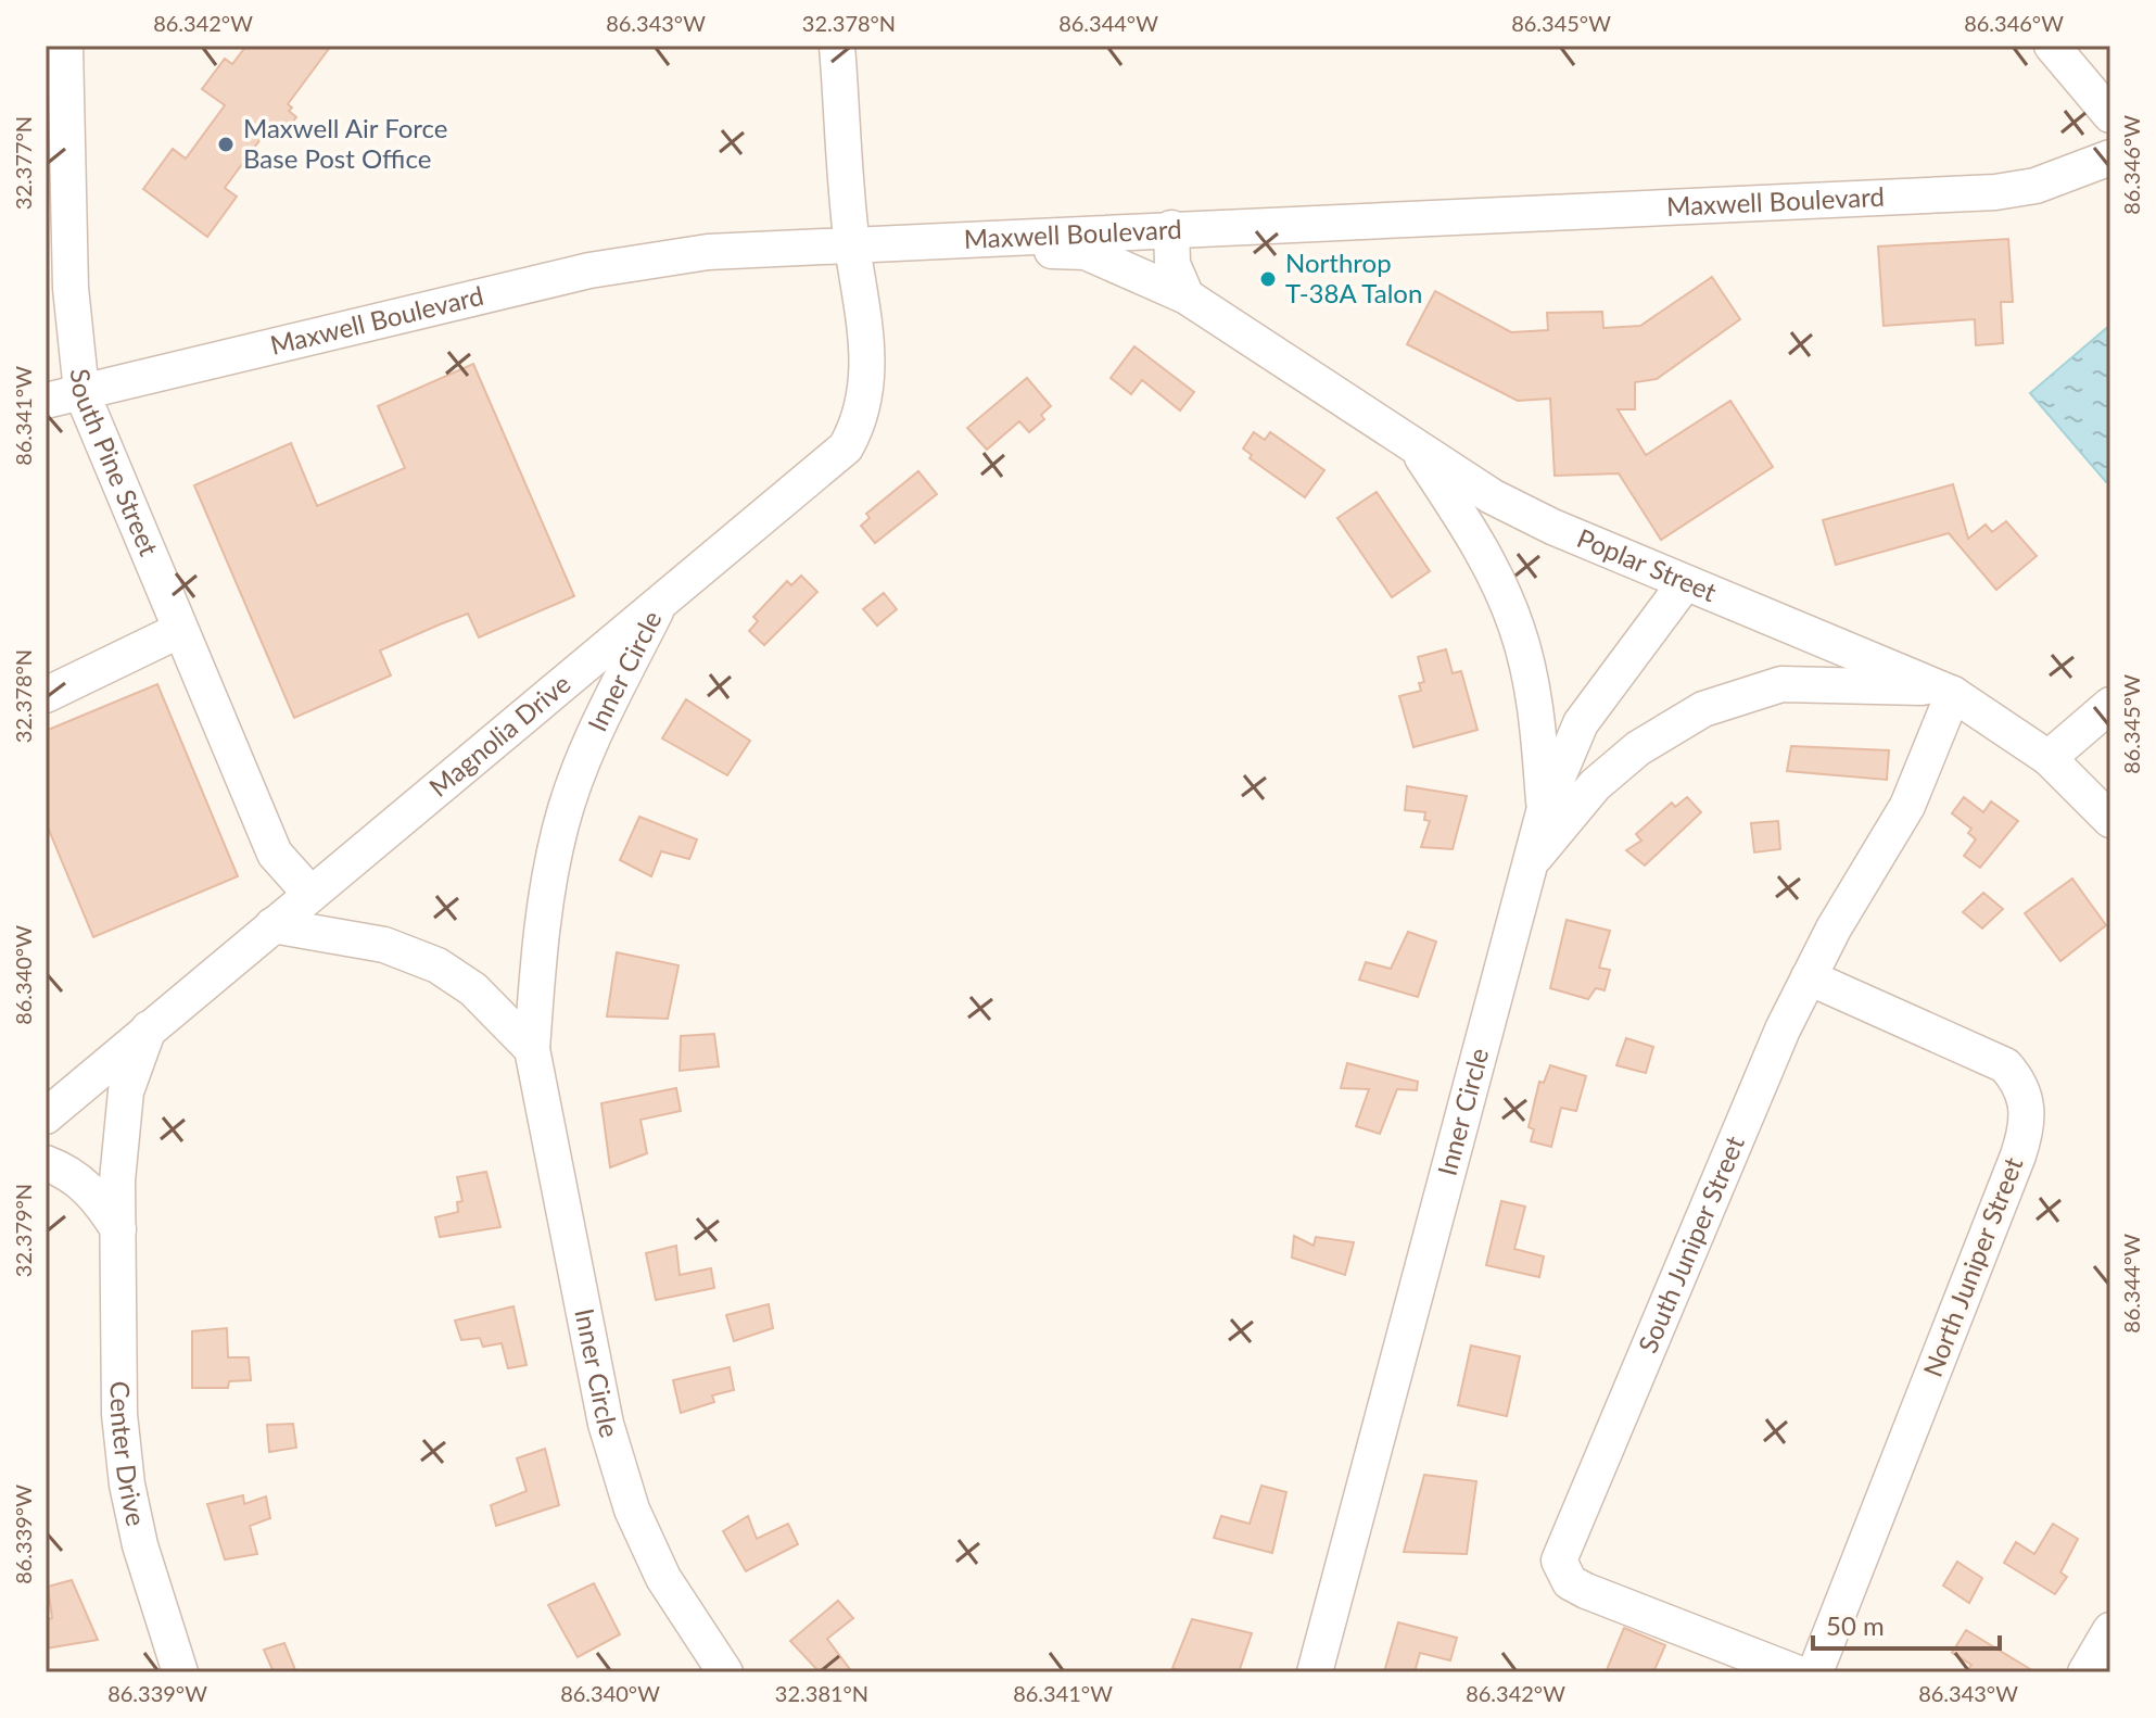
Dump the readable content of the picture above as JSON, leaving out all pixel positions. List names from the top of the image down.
{
  "streets": {
    "street": [
      "Maxwell Boulevard",
      "South Pine Street",
      "Poplar Street",
      "Inner Circle",
      "Magnolia Drive",
      "South Juniper Street",
      "North Juniper Street",
      "Center Drive"
    ]
  },
  "crossings": [
    ["Maxwell Boulevard", "South Pine Street"],
    ["Maxwell Boulevard", "Poplar Street"],
    ["Maxwell Boulevard", "Magnolia Drive"],
    ["South Pine Street", "Magnolia Drive"],
    ["Poplar Street", "Inner Circle"],
    ["Poplar Street", "South Juniper Street"],
    ["Inner Circle", "Magnolia Drive"],
    ["Magnolia Drive", "Center Drive"],
    ["South Juniper Street", "North Juniper Street"]
  ],
  "places": ["Maxwell Air Force Base Post Office", "Northrop T-38A Talon"],
  "scale_bar": "50 m",
  "coordinates": [
    "86.342°W",
    "86.343°W",
    "32.378°N",
    "86.344°W",
    "86.345°W",
    "86.346°W",
    "32.377°N",
    "86.341°W",
    "86.340°W",
    "32.379°N",
    "86.339°W",
    "32.381°N"
  ]
}
